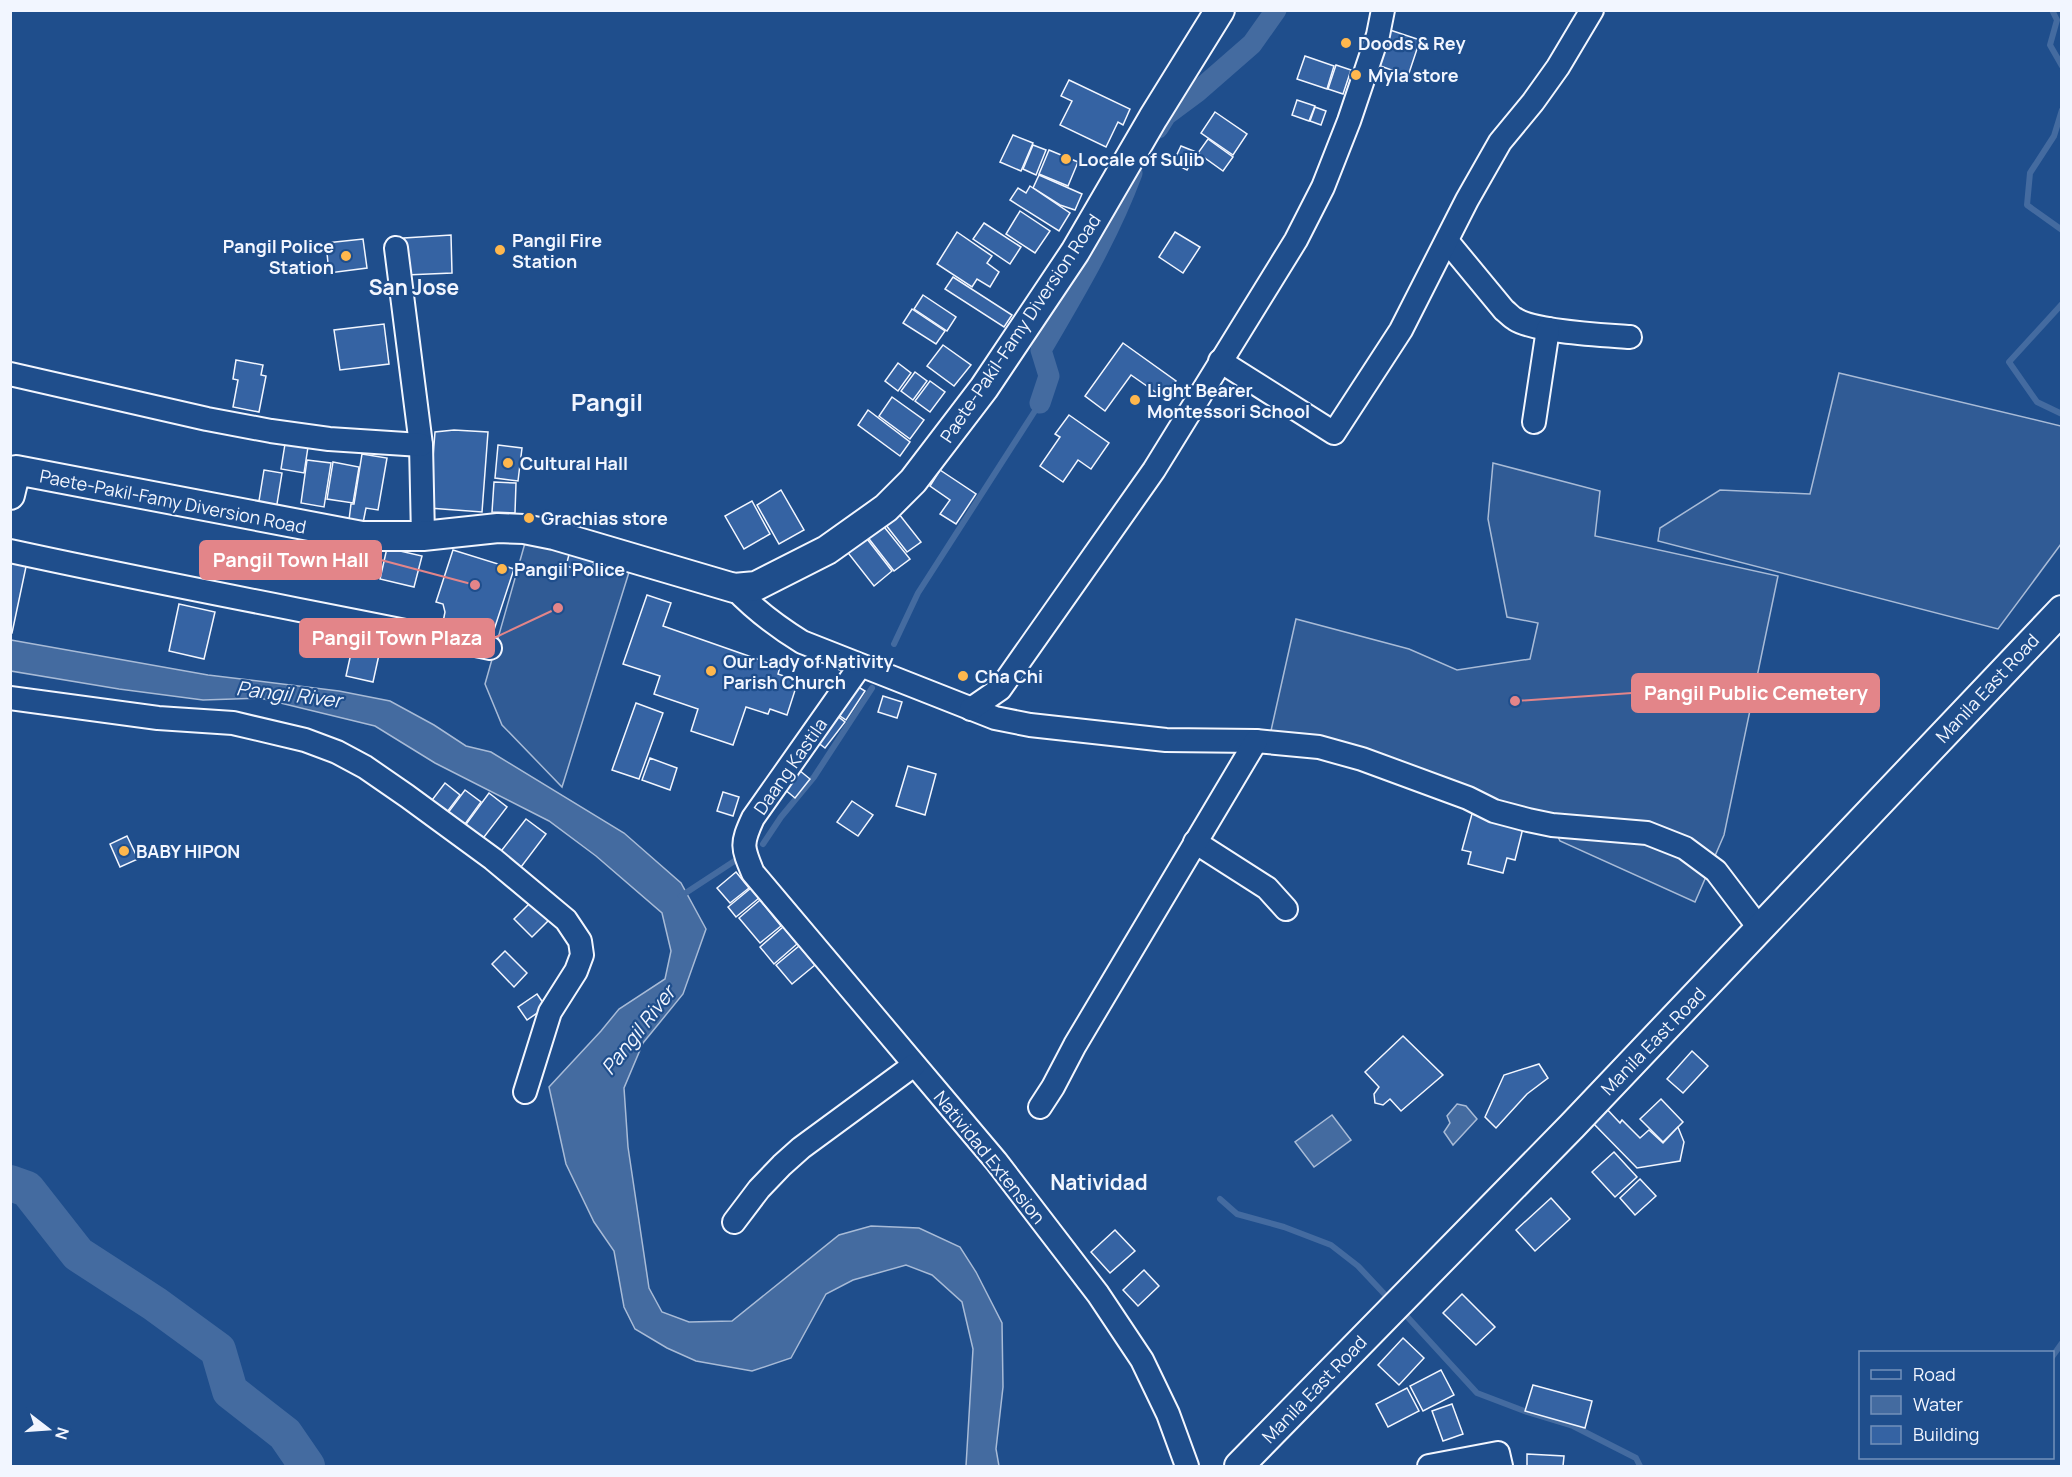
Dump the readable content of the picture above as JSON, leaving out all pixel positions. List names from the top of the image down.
{
  "streets": {
    "main road": ["Paete-Pakil-Famy Diversion Road", "Manila East Road"],
    "street": ["Daang Kastila", "Natividad Extension"]
  },
  "crossings": [
    ["Daang Kastila", "Natividad Extension"]
  ],
  "districts": ["San Jose", "Pangil", "Natividad"],
  "water": ["Pangil River"],
  "places": [
    "Doods & Rey",
    "Myla store",
    "Locale of Sulib",
    "Pangil Fire Station",
    "Pangil Police Station",
    "Light Bearer Montessori School",
    "Cultural Hall",
    "Grachias store",
    "Pangil Police",
    "Pangil Town Hall",
    "Pangil Town Plaza",
    "Our Lady of Nativity Parish Church",
    "Cha Chi",
    "Pangil Public Cemetery",
    "BABY HIPON"
  ],
  "legend": ["Road", "Water", "Building"],
  "north": "right"
}
